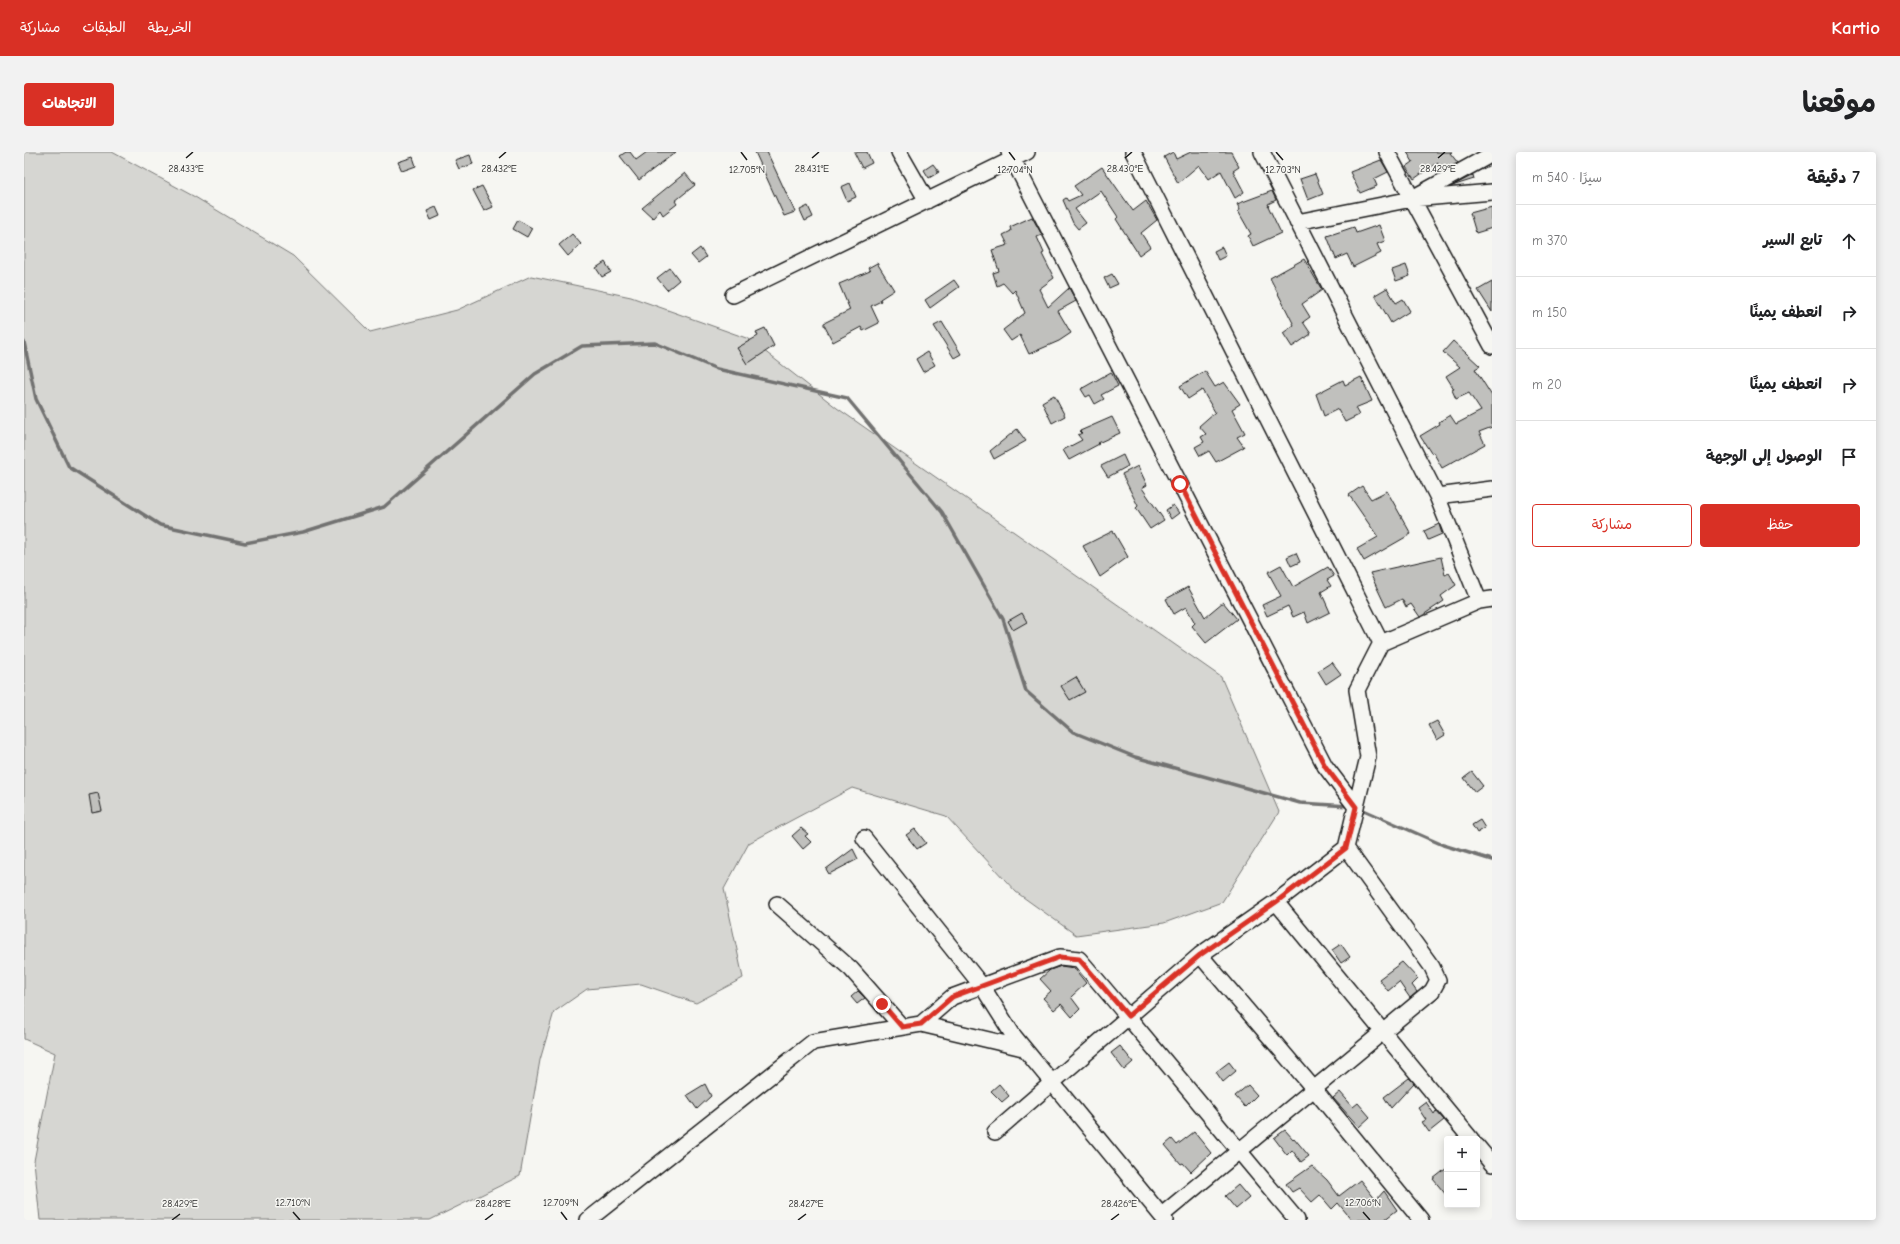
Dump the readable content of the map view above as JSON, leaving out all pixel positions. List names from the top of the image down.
{
  "page": {
    "header": "Kartio",
    "nav": ["الخريطة", "الطبقات", "مشاركة"],
    "title": "موقعنا",
    "buttons": [
      "الاتجاهات",
      ["حفظ", "مشاركة"]
    ],
    "heading": ["7 دقيقة", "سيرًا · 540 m"],
    "list": [
      ["تابع السير", "370 m"],
      ["انعطف يمينًا", "150 m"],
      ["انعطف يمينًا", "20 m"],
      "الوصول إلى الوجهة"
    ],
    "map_buttons": ["+", "−"]
  },
  "coordinates": [
    "28.432°E",
    "28.433°E",
    "28.431°E",
    "28.430°E",
    "28.429°E",
    "12.705°N",
    "12.704°N",
    "12.703°N",
    "12.710°N",
    "12.709°N",
    "12.706°N",
    "28.428°E",
    "28.427°E",
    "28.426°E"
  ]
}
